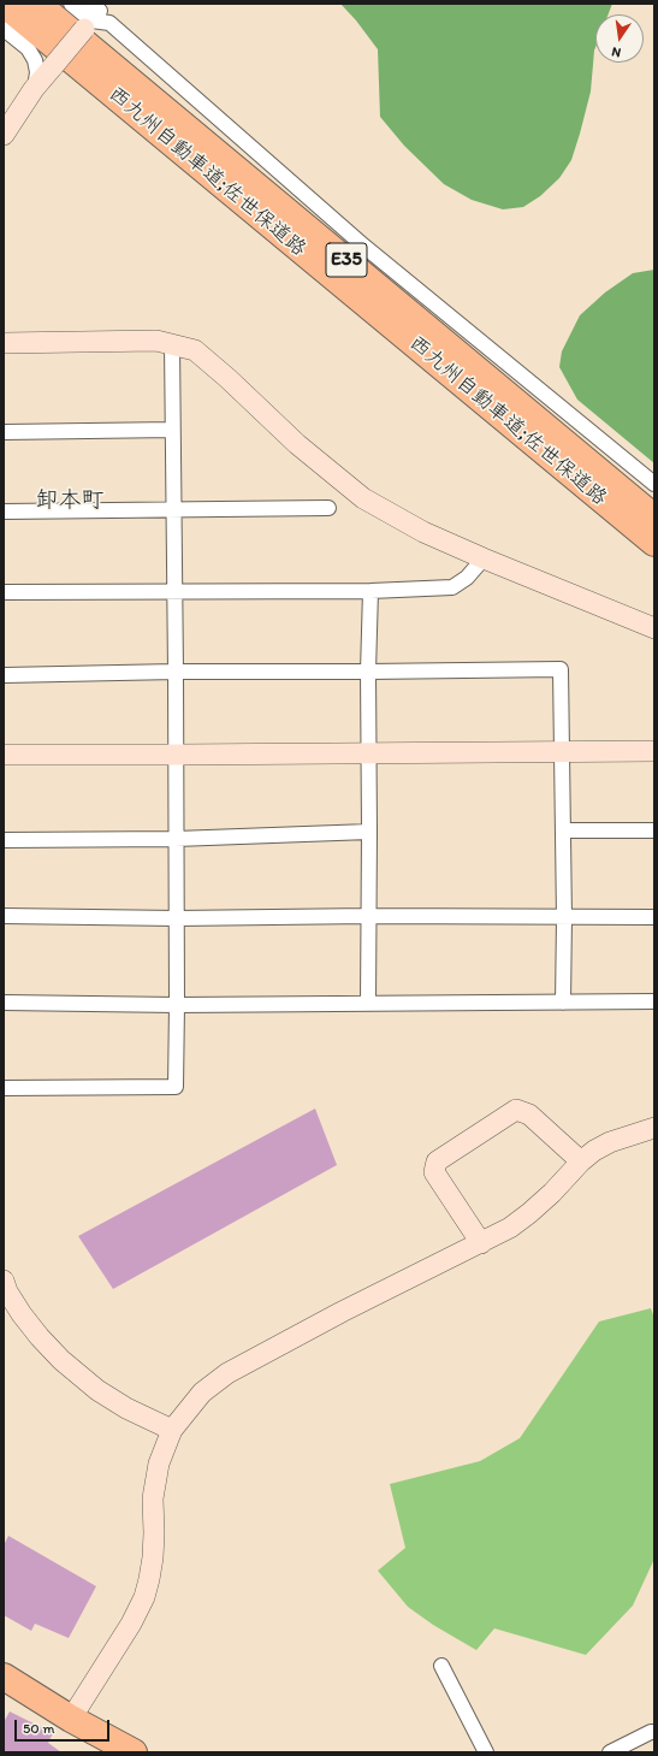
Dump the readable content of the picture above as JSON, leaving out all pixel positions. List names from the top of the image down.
{
  "streets": {
    "highway": ["西九州自動車道;佐世保道路", "E35"]
  },
  "districts": ["卸本町"],
  "scale_bar": "50 m",
  "north": "bottom"
}
